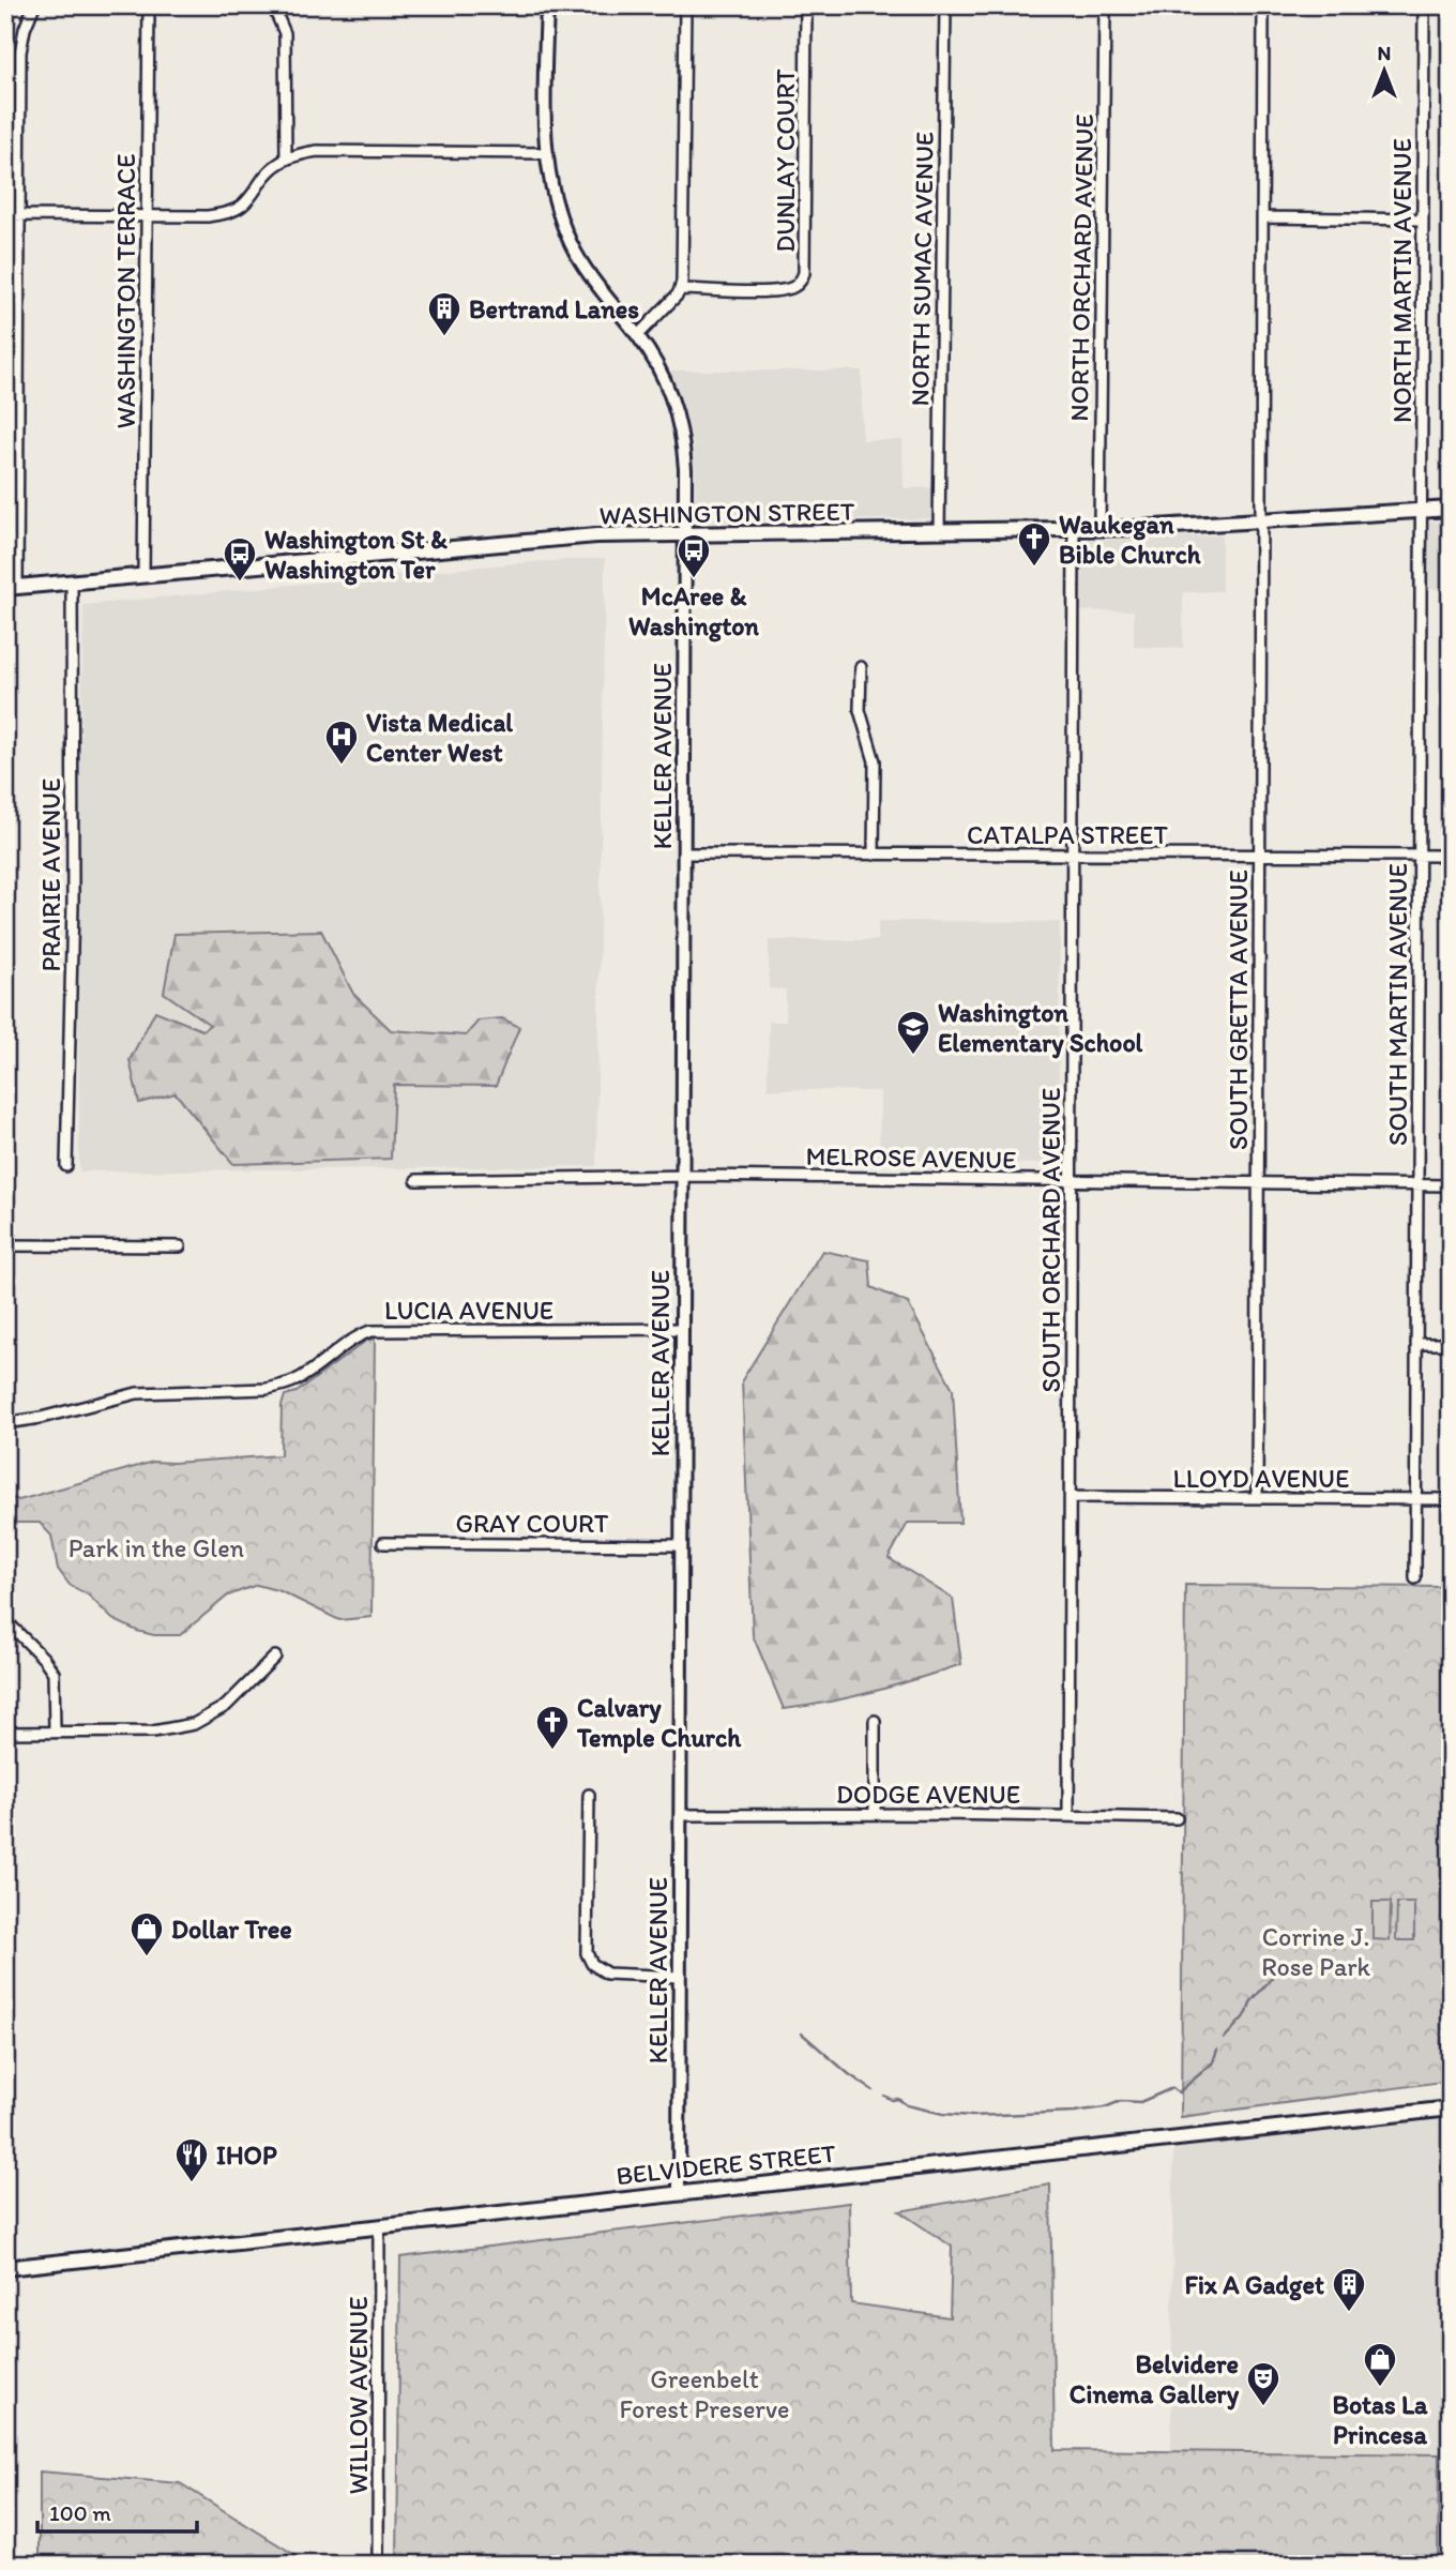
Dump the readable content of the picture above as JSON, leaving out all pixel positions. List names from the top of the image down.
{
  "streets": {
    "main road": ["WASHINGTON STREET", "BELVIDERE STREET"],
    "street": [
      "DUNLAY COURT",
      "NORTH ORCHARD AVENUE",
      "NORTH SUMAC AVENUE",
      "NORTH MARTIN AVENUE",
      "WASHINGTON TERRACE",
      "KELLER AVENUE",
      "CATALPA STREET",
      "PRAIRIE AVENUE",
      "SOUTH MARTIN AVENUE",
      "SOUTH GRETTA AVENUE",
      "MELROSE AVENUE",
      "SOUTH ORCHARD AVENUE",
      "LUCIA AVENUE",
      "LLOYD AVENUE",
      "GRAY COURT",
      "DODGE AVENUE",
      "WILLOW AVENUE"
    ]
  },
  "crossings": [
    ["NORTH ORCHARD AVENUE", "WASHINGTON STREET"],
    ["NORTH SUMAC AVENUE", "WASHINGTON STREET"],
    ["NORTH MARTIN AVENUE", "WASHINGTON STREET"],
    ["NORTH MARTIN AVENUE", "SOUTH MARTIN AVENUE"],
    ["WASHINGTON TERRACE", "WASHINGTON STREET"],
    ["WASHINGTON STREET", "KELLER AVENUE"],
    ["WASHINGTON STREET", "PRAIRIE AVENUE"],
    ["WASHINGTON STREET", "SOUTH MARTIN AVENUE"],
    ["WASHINGTON STREET", "SOUTH GRETTA AVENUE"],
    ["WASHINGTON STREET", "SOUTH ORCHARD AVENUE"],
    ["KELLER AVENUE", "CATALPA STREET"],
    ["KELLER AVENUE", "MELROSE AVENUE"],
    ["KELLER AVENUE", "LUCIA AVENUE"],
    ["KELLER AVENUE", "GRAY COURT"],
    ["KELLER AVENUE", "DODGE AVENUE"],
    ["KELLER AVENUE", "BELVIDERE STREET"],
    ["CATALPA STREET", "SOUTH MARTIN AVENUE"],
    ["CATALPA STREET", "SOUTH GRETTA AVENUE"],
    ["CATALPA STREET", "SOUTH ORCHARD AVENUE"],
    ["SOUTH MARTIN AVENUE", "MELROSE AVENUE"],
    ["SOUTH MARTIN AVENUE", "LLOYD AVENUE"],
    ["SOUTH GRETTA AVENUE", "MELROSE AVENUE"],
    ["SOUTH GRETTA AVENUE", "LLOYD AVENUE"],
    ["MELROSE AVENUE", "SOUTH ORCHARD AVENUE"],
    ["SOUTH ORCHARD AVENUE", "LLOYD AVENUE"],
    ["SOUTH ORCHARD AVENUE", "DODGE AVENUE"],
    ["BELVIDERE STREET", "WILLOW AVENUE"]
  ],
  "parks": ["Park in the Glen", "Corrine J. Rose Park", "Greenbelt Forest Preserve"],
  "places": {
    "building": ["Bertrand Lanes", "Fix A Gadget"],
    "church": ["Waukegan Bible Church", "Calvary Temple Church"],
    "bus stop": ["McAree & Washington", "Washington St & Washington Ter"],
    "hospital": ["Vista Medical Center West"],
    "school or university": ["Washington Elementary School"],
    "shop": ["Dollar Tree", "Botas La Princesa"],
    "restaurant": ["IHOP"],
    "theatre": ["Belvidere Cinema Gallery"]
  },
  "scale_bar": "100 m",
  "north": "top"
}
